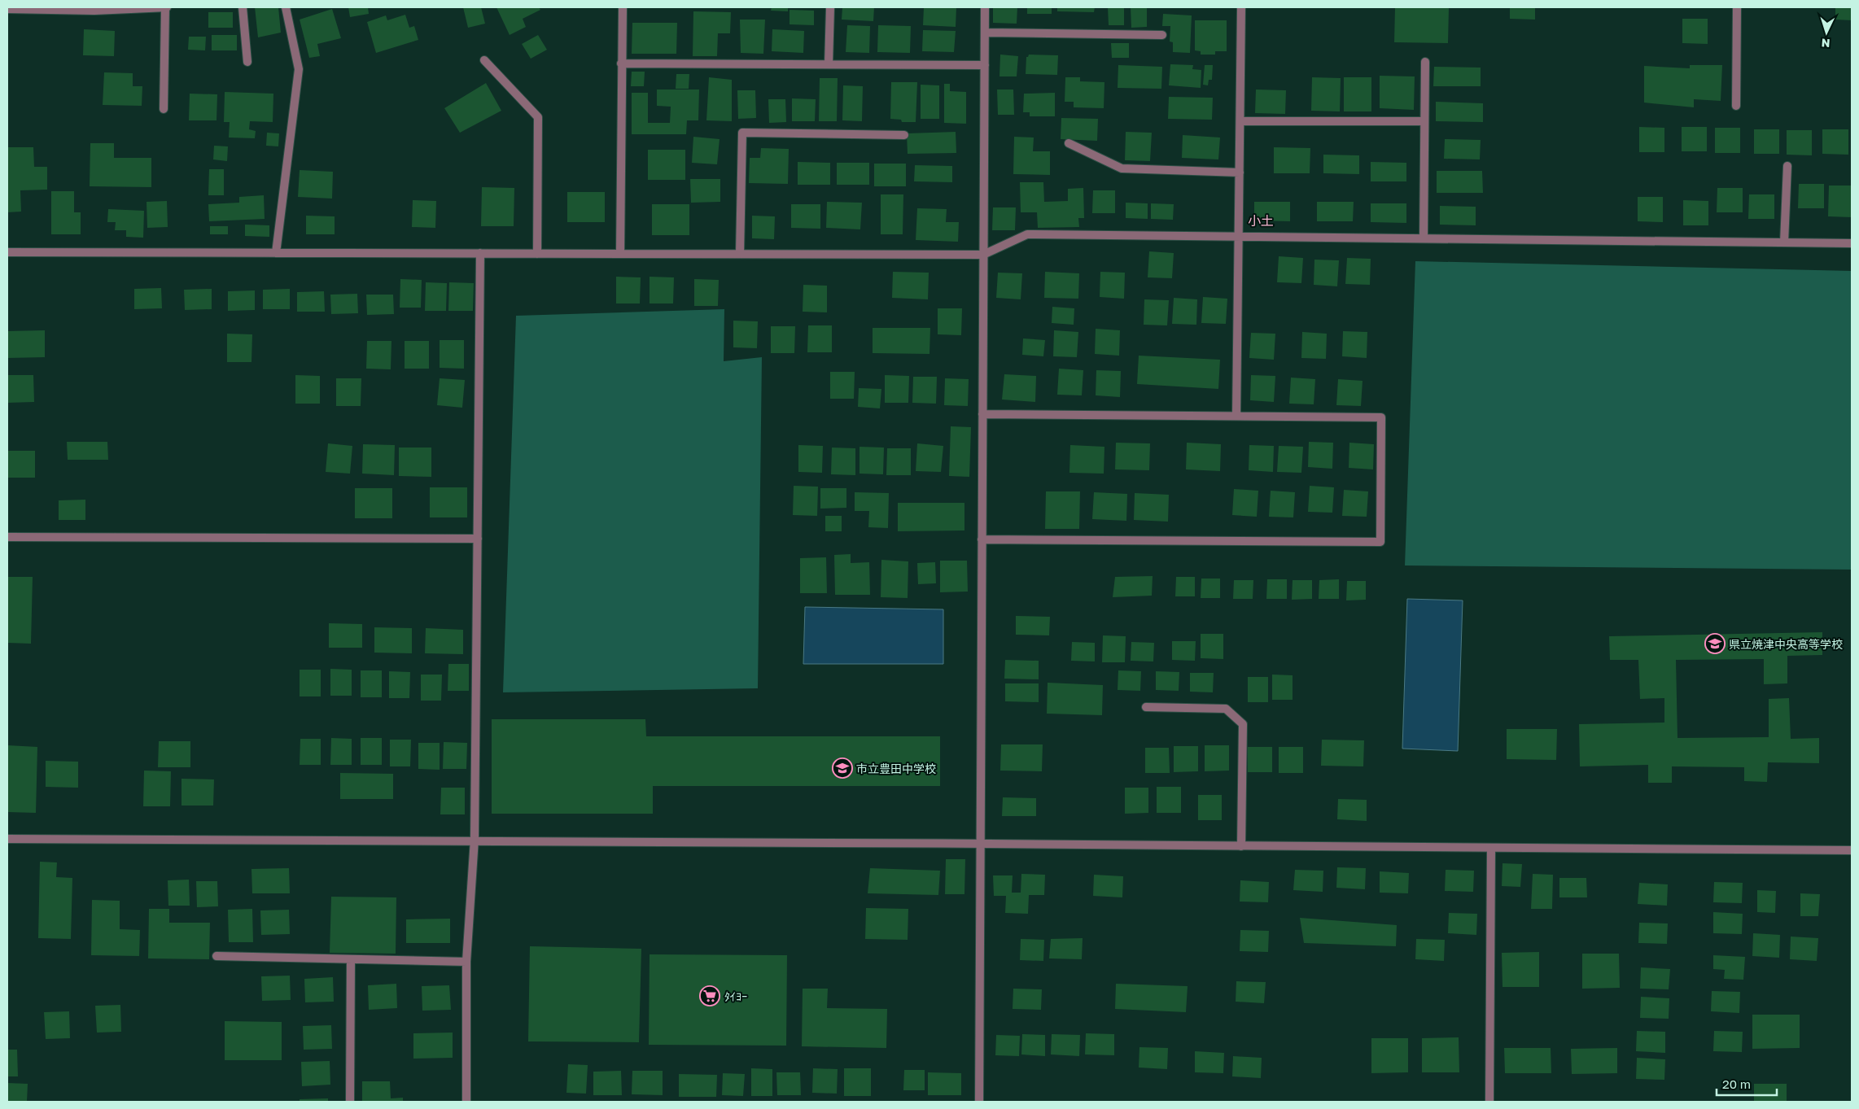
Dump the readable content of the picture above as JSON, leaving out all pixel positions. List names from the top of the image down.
{
  "districts": ["小土"],
  "places": {
    "school or university": ["県立焼津中央高等学校", "市立豊田中学校"],
    "supermarket": ["ﾀｲﾖｰ"]
  },
  "scale_bar": "20 m",
  "north": "bottom"
}
